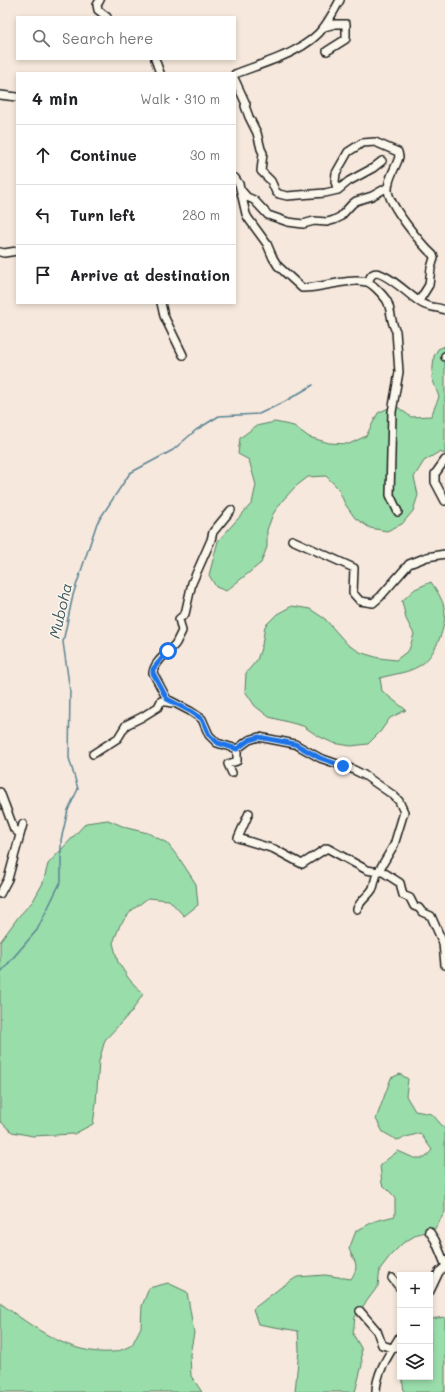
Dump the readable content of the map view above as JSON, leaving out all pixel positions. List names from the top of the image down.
{
  "water": ["Muboha"],
  "page": {
    "search": "Search here",
    "heading": ["4 min", "Walk · 310 m"],
    "list": [
      ["Continue", "30 m"],
      ["Turn left", "280 m"],
      "Arrive at destination"
    ],
    "map_buttons": ["+", "−"]
  }
}
